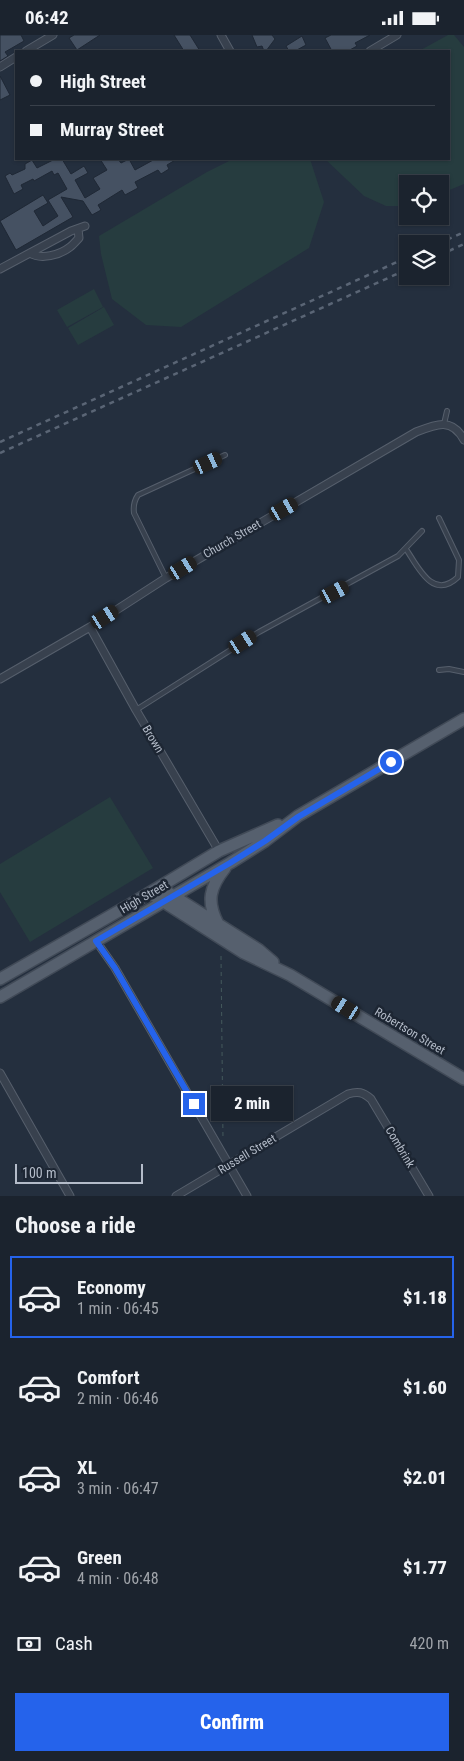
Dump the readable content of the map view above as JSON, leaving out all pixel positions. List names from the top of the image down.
{
  "streets": {
    "main road": ["High Street", "Robertson Street"],
    "street": [
      "Church Street",
      "Brown",
      "Combrink",
      "Russell Street"
    ]
  },
  "crossings": [
    ["Church Street", "Brown"],
    ["Brown", "High Street"],
    ["High Street", "Robertson Street"],
    ["Combrink", "Russell Street"]
  ],
  "scale_bar": "100 m",
  "page": {
    "status": "06:42",
    "banner": ["High Street", "Murray Street"],
    "bubble": "2 min",
    "scale": "100 m",
    "heading": "Choose a ride",
    "list": [
      {
        "name": "Economy",
        "note": "1 min · 06:45",
        "value": "$1.18"
      },
      {
        "name": "Comfort",
        "note": "2 min · 06:46",
        "value": "$1.60"
      },
      {
        "name": "XL",
        "note": "3 min · 06:47",
        "value": "$2.01"
      },
      {
        "name": "Green",
        "note": "4 min · 06:48",
        "value": "$1.77"
      }
    ],
    "pay": ["Cash", "420 m"],
    "buttons": "Confirm"
  }
}
